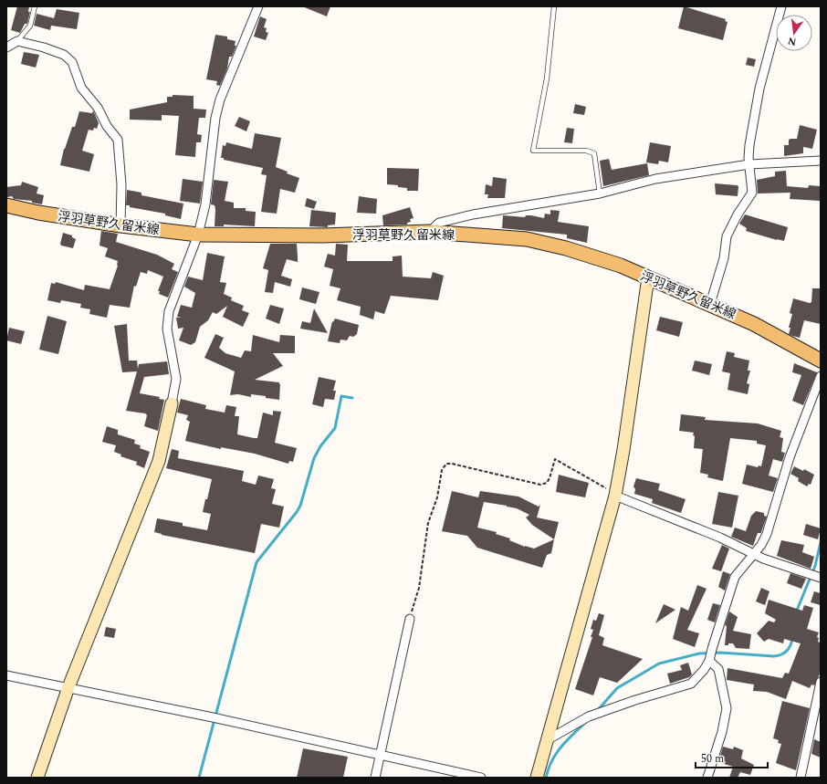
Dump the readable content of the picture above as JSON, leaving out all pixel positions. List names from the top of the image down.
{
  "streets": {
    "main road": ["浮羽草野久留米線"]
  },
  "scale_bar": "50 m",
  "north": "bottom"
}
